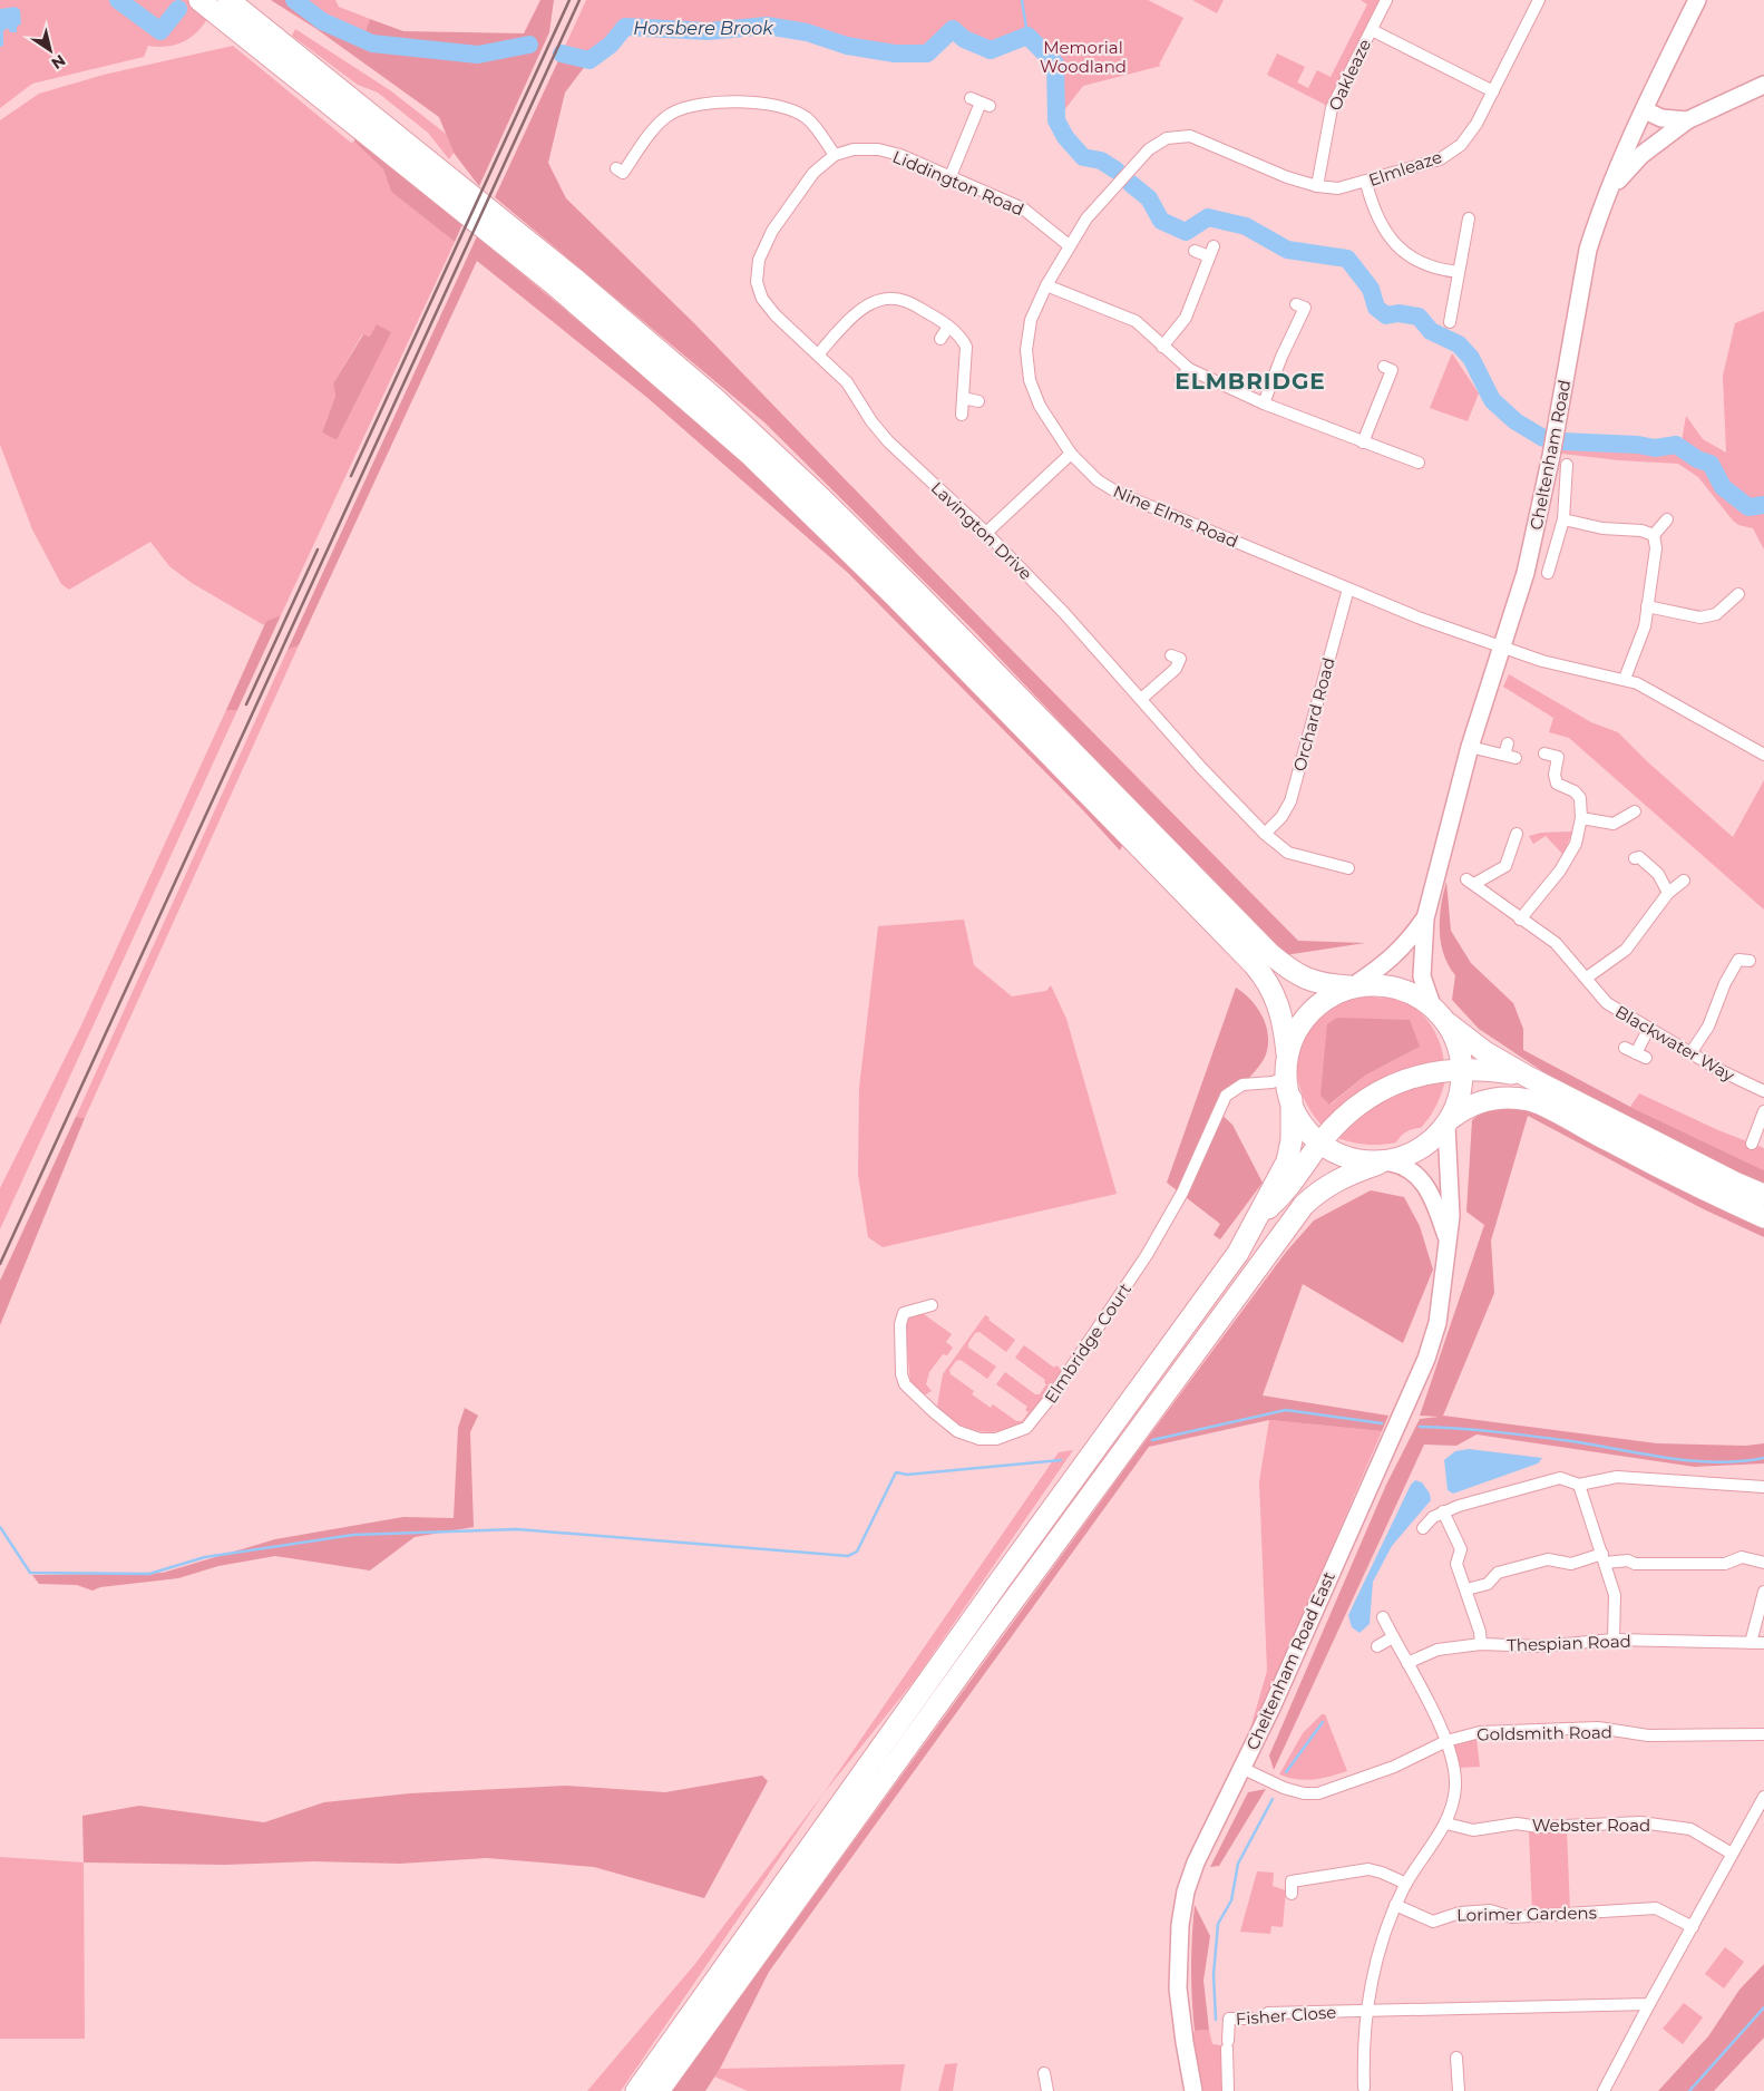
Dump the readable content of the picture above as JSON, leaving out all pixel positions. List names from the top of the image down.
{
  "streets": {
    "main road": ["Cheltenham Road", "Cheltenham Road East"],
    "street": [
      "Oakleaze",
      "Elmleaze",
      "Liddington Road",
      "Nine Elms Road",
      "Lavington Drive",
      "Orchard Road",
      "Blackwater Way",
      "Elmbridge Court",
      "Thespian Road",
      "Goldsmith Road",
      "Webster Road",
      "Lorimer Gardens",
      "Fisher Close"
    ]
  },
  "crossings": [
    ["Oakleaze", "Elmleaze"],
    ["Elmleaze", "Liddington Road"],
    ["Elmleaze", "Nine Elms Road"],
    ["Liddington Road", "Nine Elms Road"],
    ["Liddington Road", "Lavington Drive"],
    ["Cheltenham Road", "Nine Elms Road"],
    ["Nine Elms Road", "Orchard Road"],
    ["Lavington Drive", "Orchard Road"],
    ["Cheltenham Road East", "Goldsmith Road"]
  ],
  "districts": ["ELMBRIDGE"],
  "water": ["Horsbere Brook"],
  "parks": ["Memorial Woodland"],
  "north": "bottom right"
}
